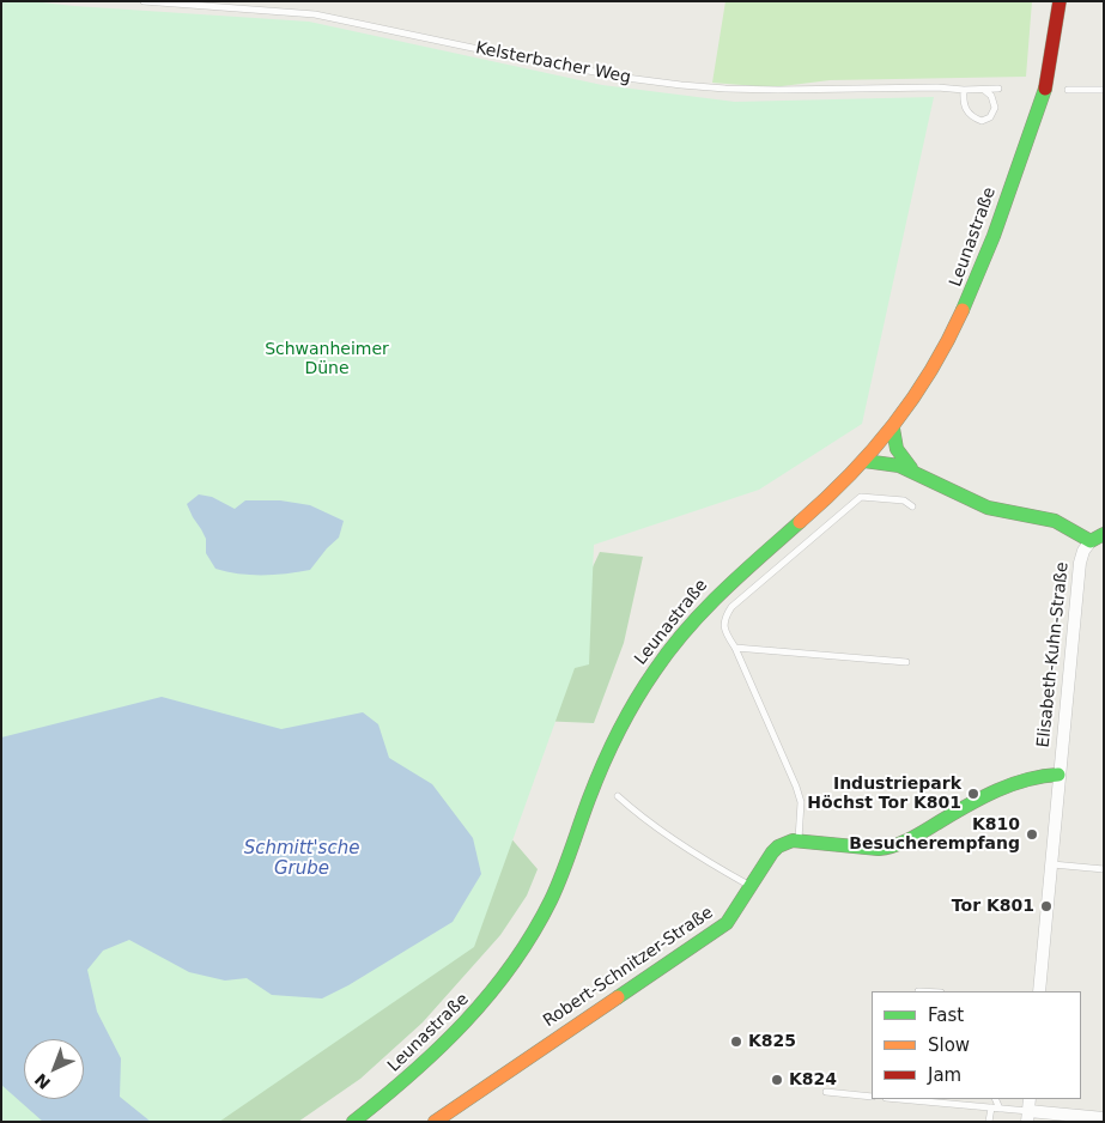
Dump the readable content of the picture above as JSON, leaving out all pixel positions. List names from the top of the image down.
{
  "streets": {
    "main road": ["Leunastraße", "Robert-Schnitzer-Straße"],
    "street": ["Elisabeth-Kuhn-Straße"],
    "lane": ["Kelsterbacher Weg"]
  },
  "water": ["Schmitt'sche Grube"],
  "parks": ["Schwanheimer Düne"],
  "places": [
    "Industriepark Höchst Tor K801",
    "K810 Besucherempfang",
    "Tor K801",
    "K825",
    "K824"
  ],
  "legend": ["Fast", "Slow", "Jam"],
  "north": "bottom left"
}
